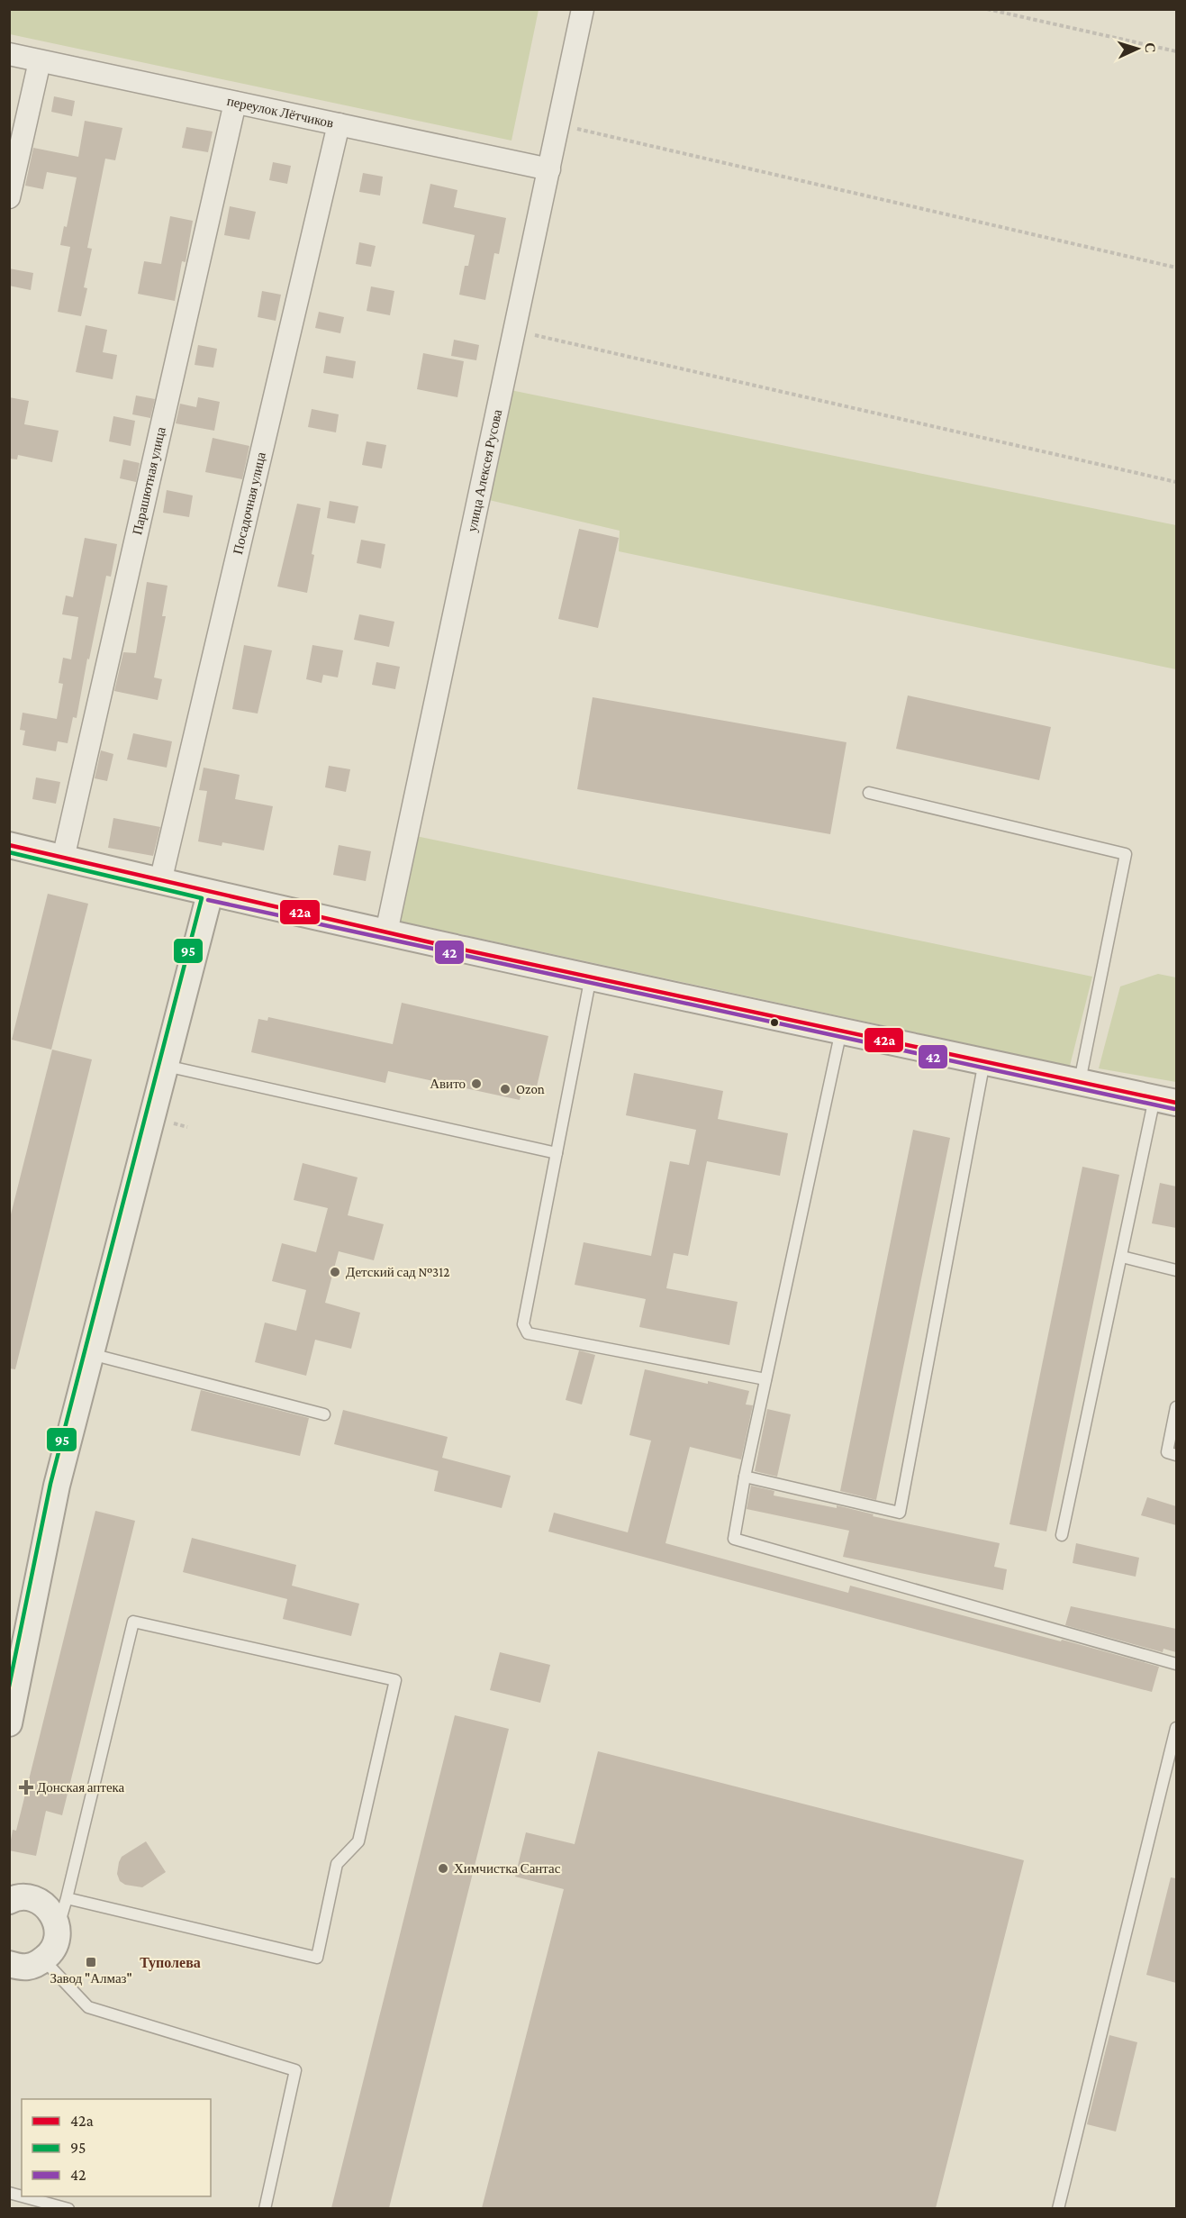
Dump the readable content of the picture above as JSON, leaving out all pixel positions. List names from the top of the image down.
{
  "streets": {
    "street": [
      "переулок Лётчиков",
      "улица Алексея Русова",
      "Парашютная улица",
      "Посадочная улица"
    ]
  },
  "crossings": [
    ["переулок Лётчиков", "улица Алексея Русова"],
    ["переулок Лётчиков", "Парашютная улица"],
    ["переулок Лётчиков", "Посадочная улица"]
  ],
  "districts": ["Туполева"],
  "places": {
    "other": [
      "Авито",
      "Ozon",
      "Детский сад №312",
      "Химчистка Сантас"
    ],
    "health": ["Донская аптека"],
    "transit": ["Завод \"Алмаз\""]
  },
  "lines": ["transit line 42a", "transit line 95", "transit line 42"],
  "legend": ["42a", "95", "42"],
  "north": "right"
}
